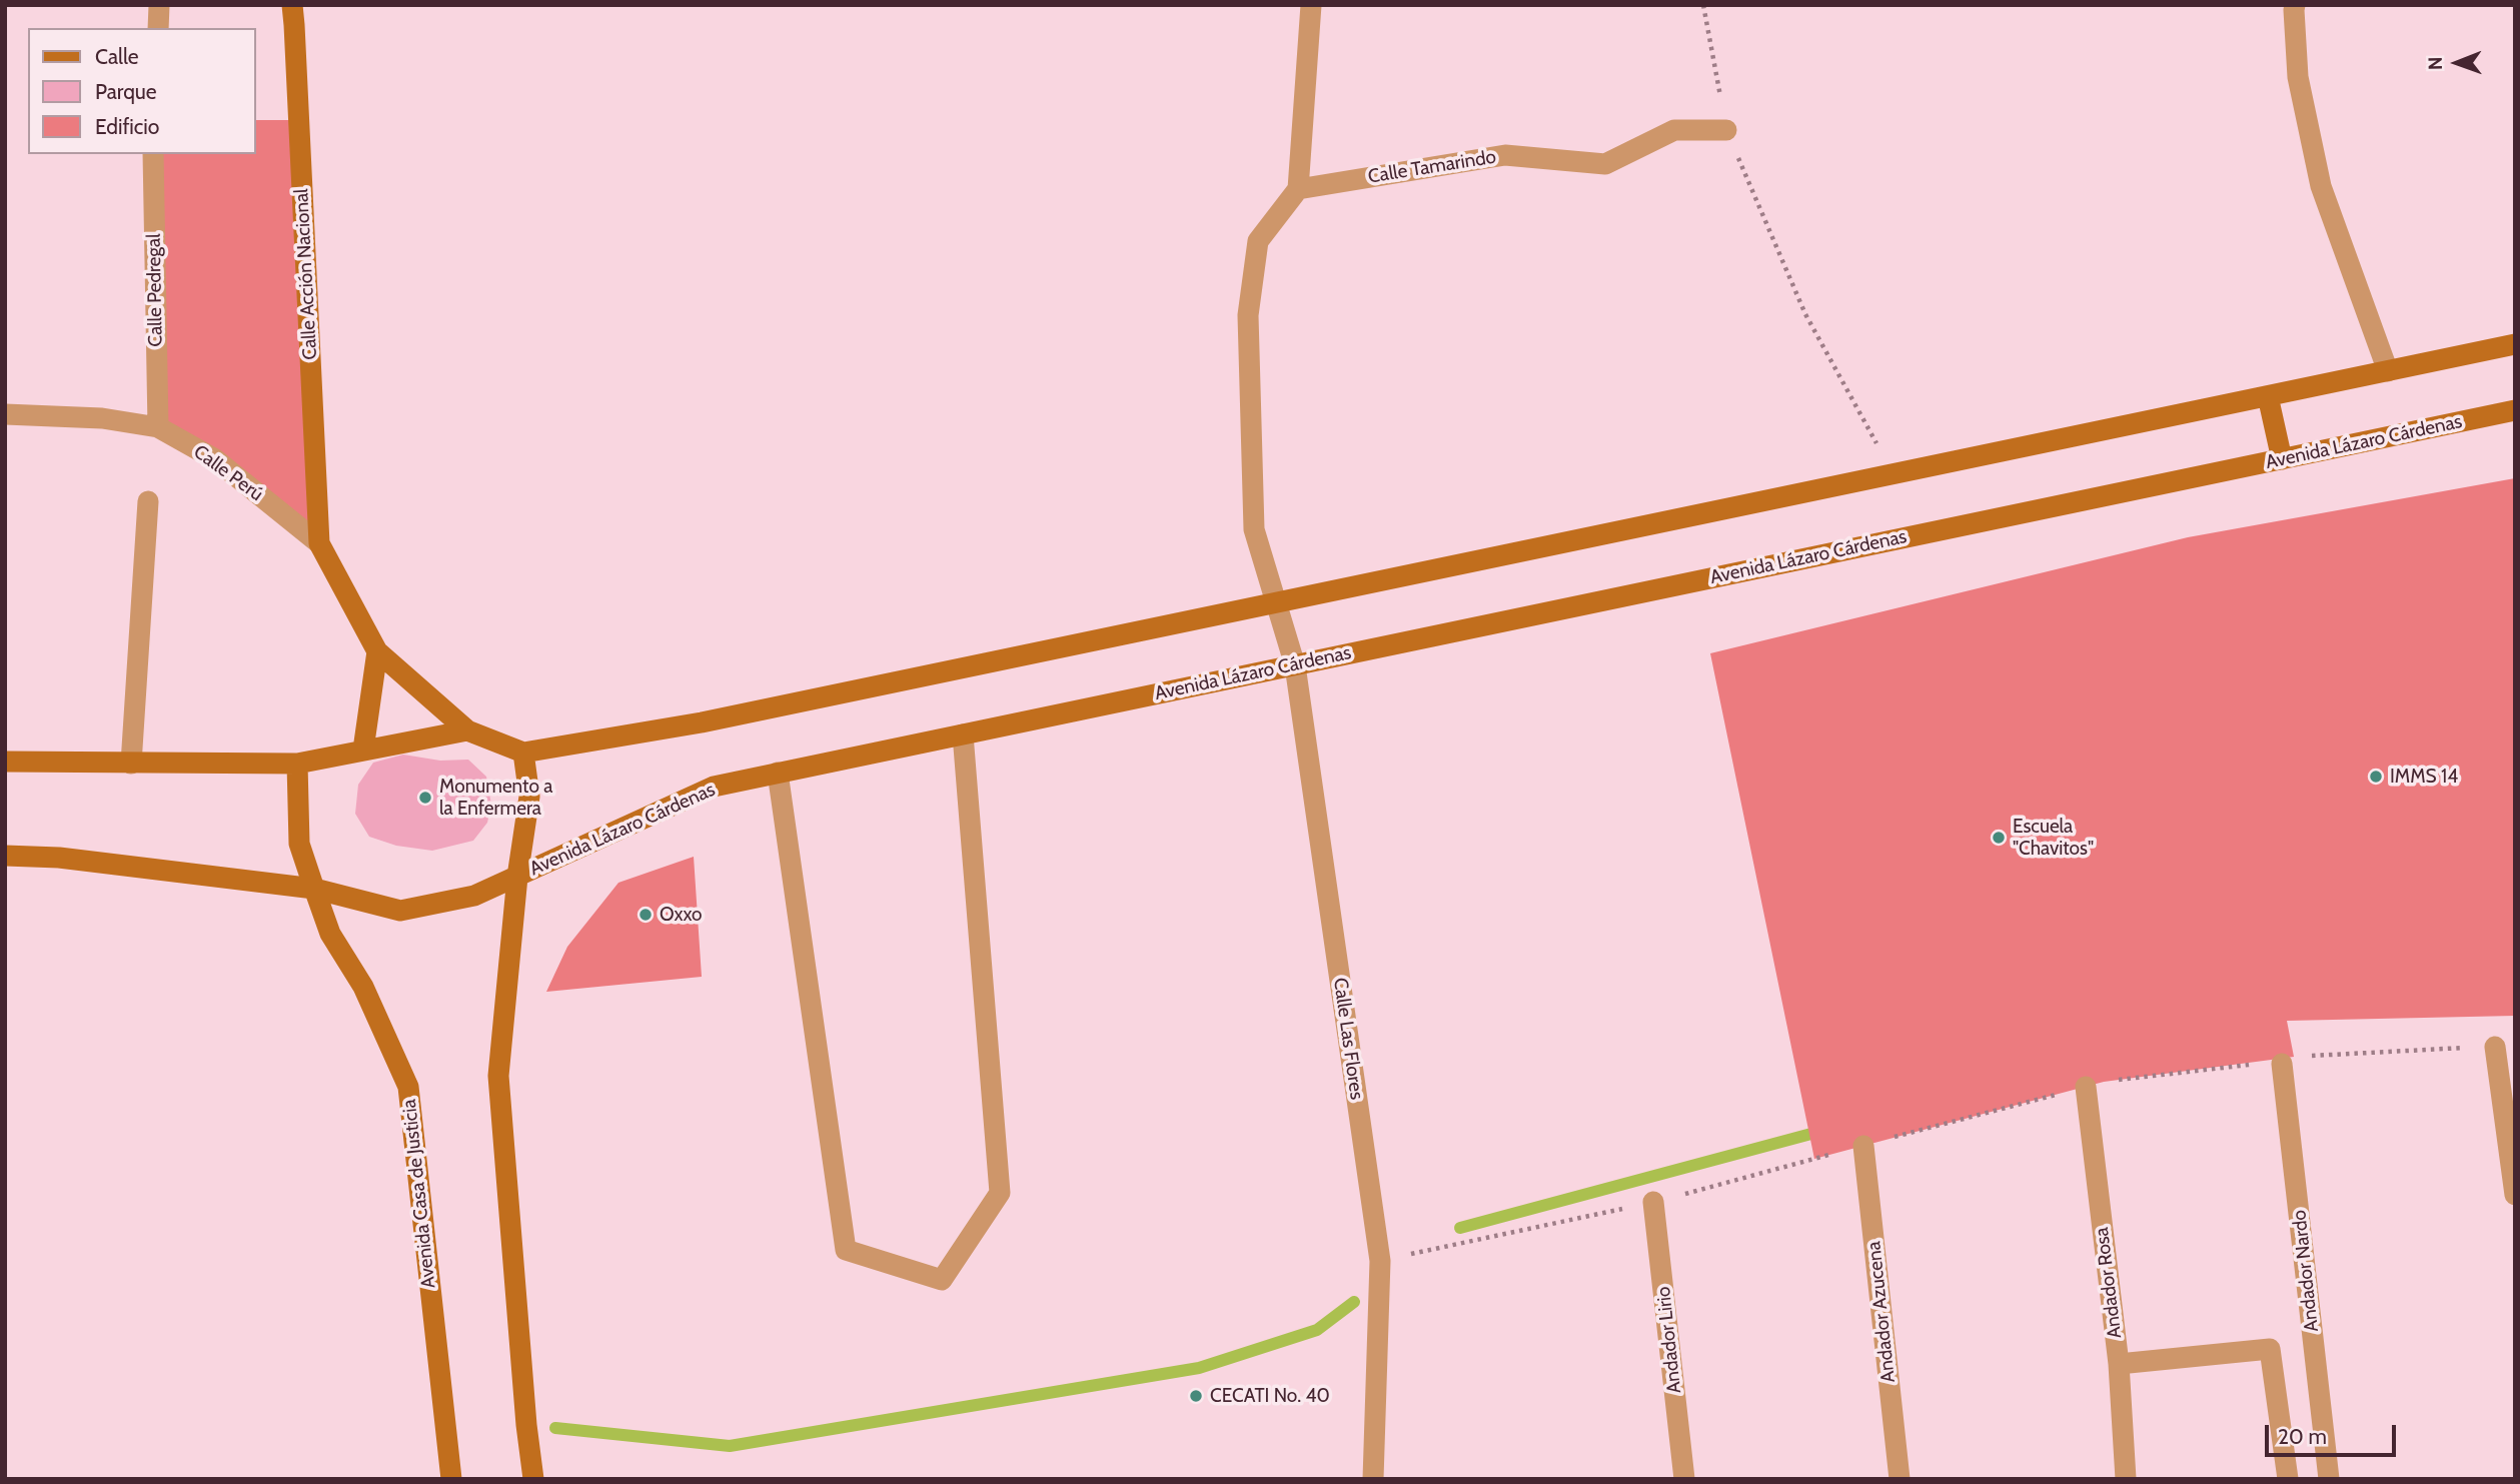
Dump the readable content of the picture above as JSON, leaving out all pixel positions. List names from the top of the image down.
{
  "streets": {
    "main road": [
      "Calle Acción Nacional",
      "Avenida Lázaro Cárdenas",
      "Calle Perú",
      "Avenida Casa de Justicia"
    ],
    "street": [
      "Calle Tamarindo",
      "Calle Pedregal",
      "Calle Las Flores",
      "Andador Nardo",
      "Andador Rosa",
      "Andador Azucena",
      "Andador Lirio"
    ]
  },
  "crossings": [
    ["Calle Acción Nacional", "Calle Perú"],
    ["Calle Pedregal", "Calle Perú"],
    ["Avenida Lázaro Cárdenas", "Calle Perú"],
    ["Avenida Lázaro Cárdenas", "Calle Las Flores"],
    ["Avenida Lázaro Cárdenas", "Avenida Casa de Justicia"],
    ["Calle Perú", "Avenida Casa de Justicia"]
  ],
  "places": [
    "IMMS 14",
    "Monumento a la Enfermera",
    "Escuela \"Chavitos\"",
    "Oxxo",
    "CECATI No. 40"
  ],
  "legend": ["Calle", "Parque", "Edificio"],
  "scale_bar": "20 m",
  "north": "left"
}
